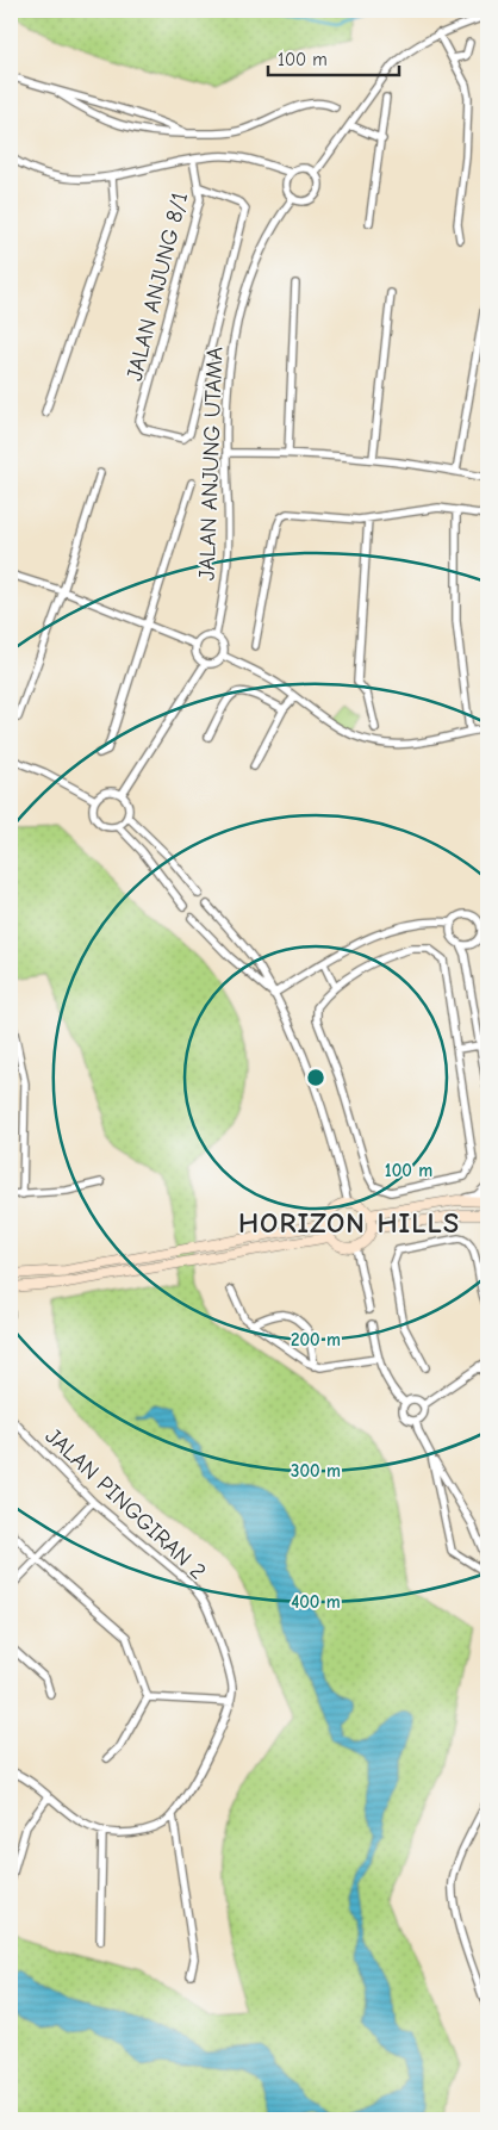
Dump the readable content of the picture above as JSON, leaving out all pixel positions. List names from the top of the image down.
{
  "streets": {
    "street": ["JALAN ANJUNG 8/1", "JALAN ANJUNG UTAMA", "JALAN PINGGIRAN 2"]
  },
  "districts": ["HORIZON HILLS"],
  "scale_bar": "100 m",
  "rings": [
    "100 m",
    "200 m",
    "300 m",
    "400 m"
  ]
}
